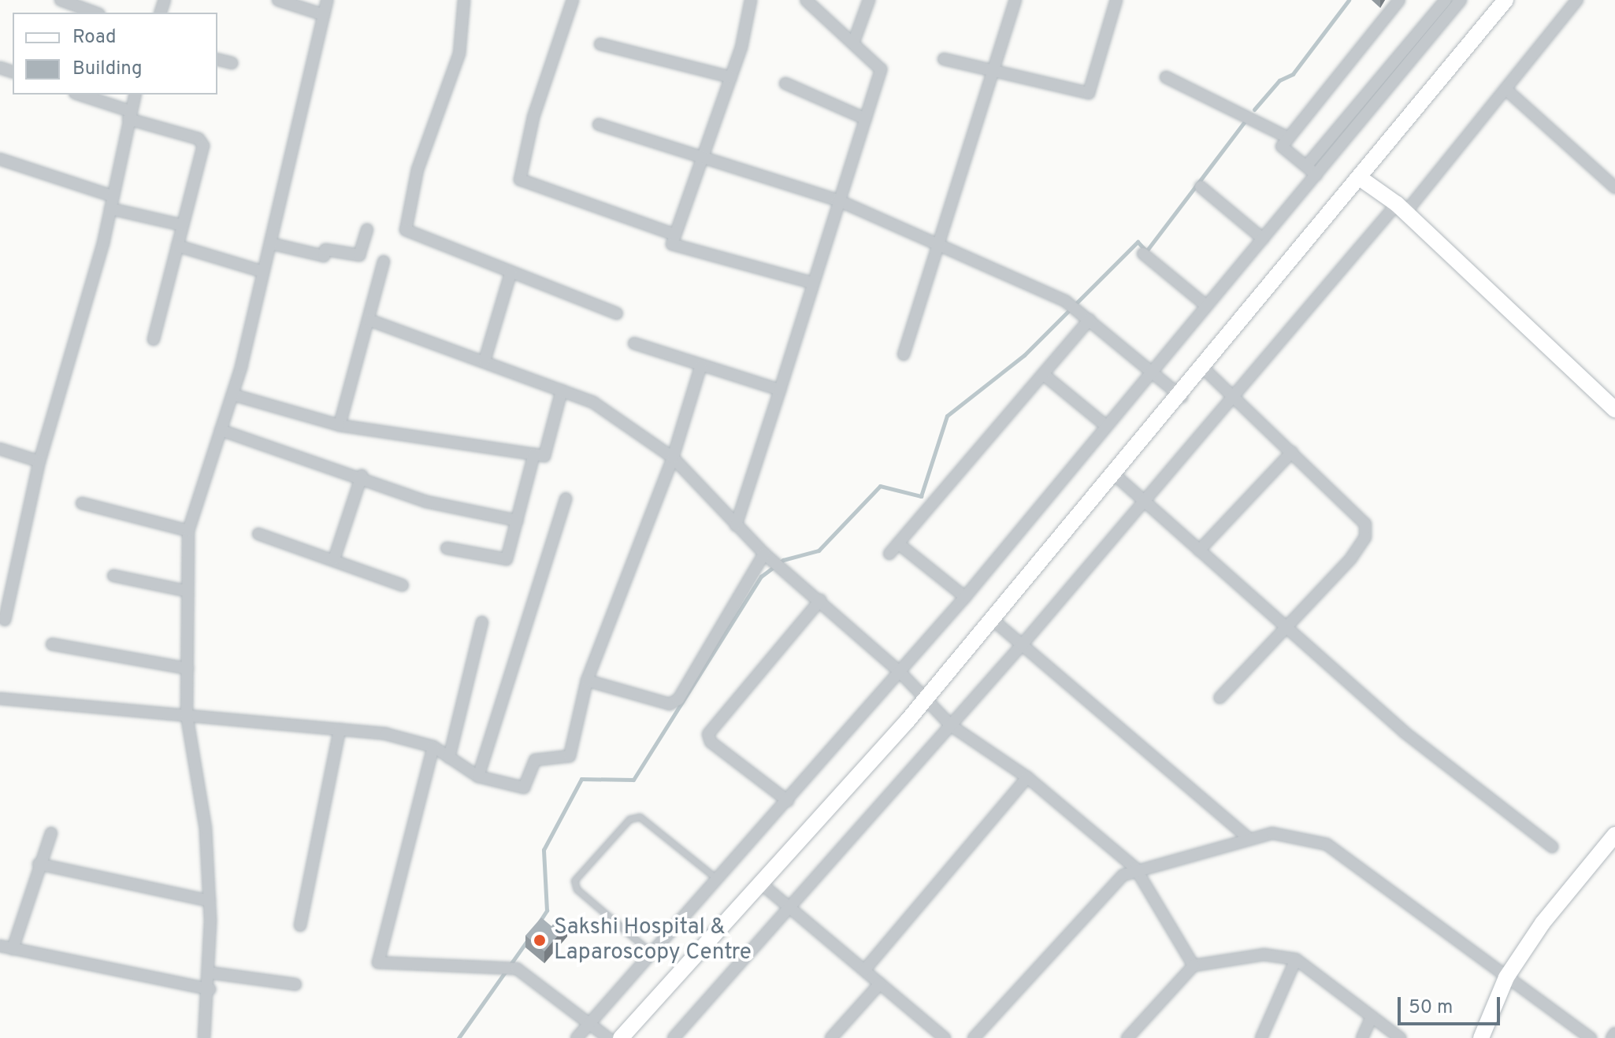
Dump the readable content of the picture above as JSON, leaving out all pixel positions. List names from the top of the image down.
{
  "places": ["Sakshi Hospital & Laparoscopy Centre"],
  "legend": ["Road", "Building"],
  "scale_bar": "50 m"
}
